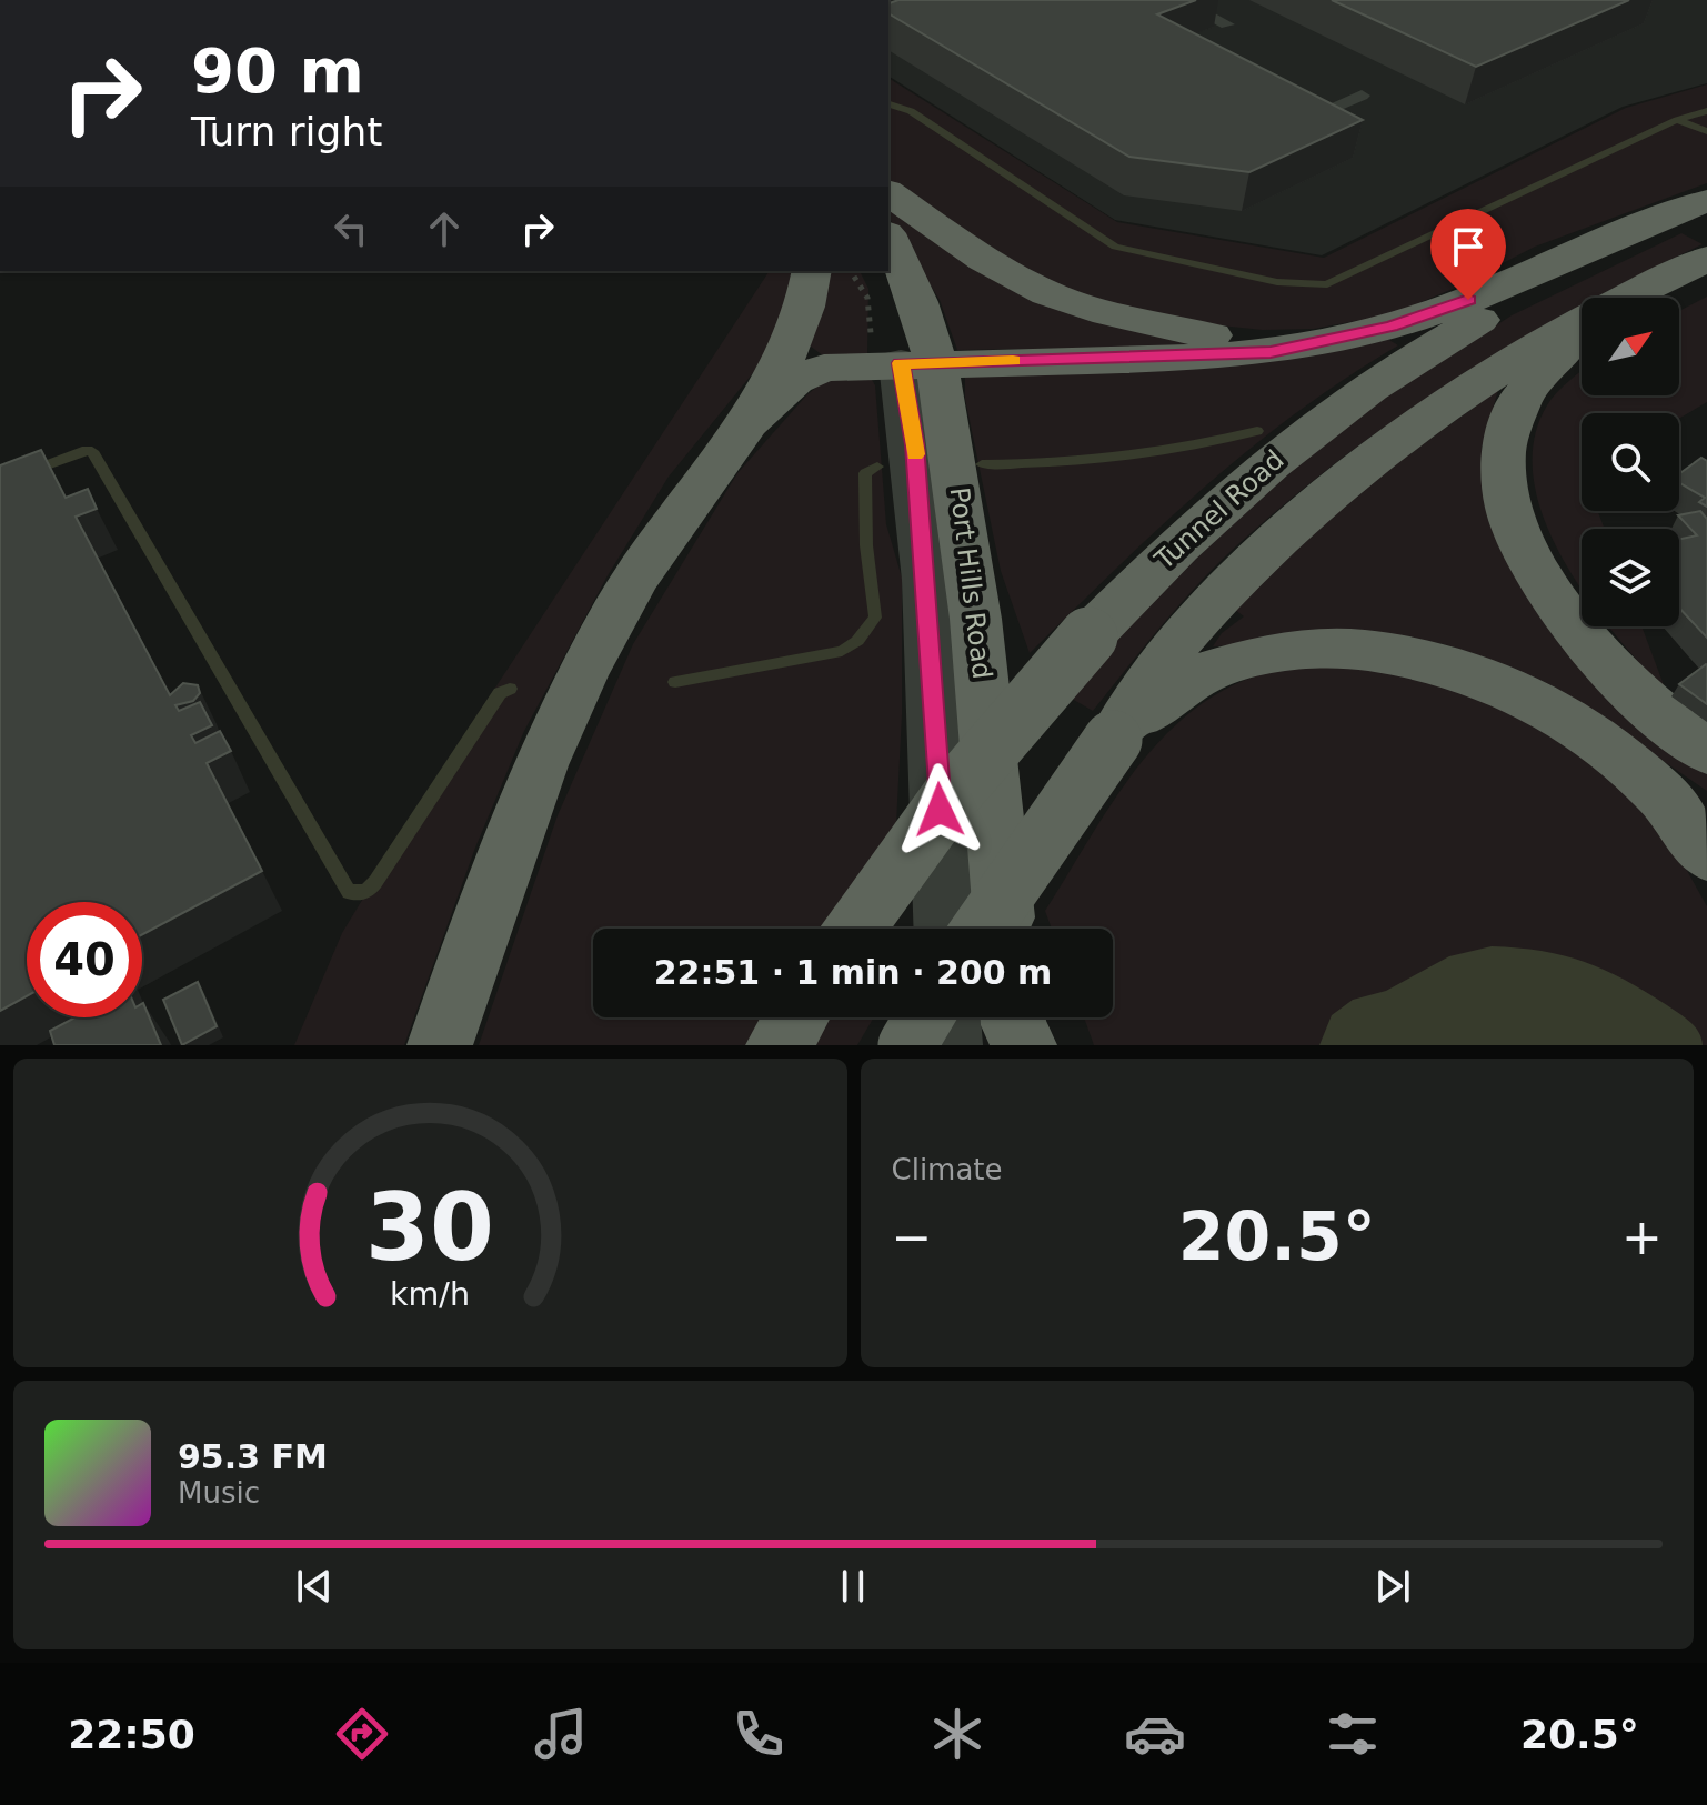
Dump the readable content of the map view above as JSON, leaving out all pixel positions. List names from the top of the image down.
{
  "streets": {
    "highway": ["Tunnel Road", "Port Hills Road"]
  },
  "north": "top right",
  "page": {
    "turn": ["90 m", "Turn right"],
    "limit": "40",
    "trip": "22:51 · 1 min · 200 m",
    "tile": "Climate",
    "heat": ["−", "20.5°", "+"],
    "song": ["95.3 FM", "Music"],
    "tabs": ["22:50", "20.5°"],
    "gauge": ["30", "km/h"]
  }
}
